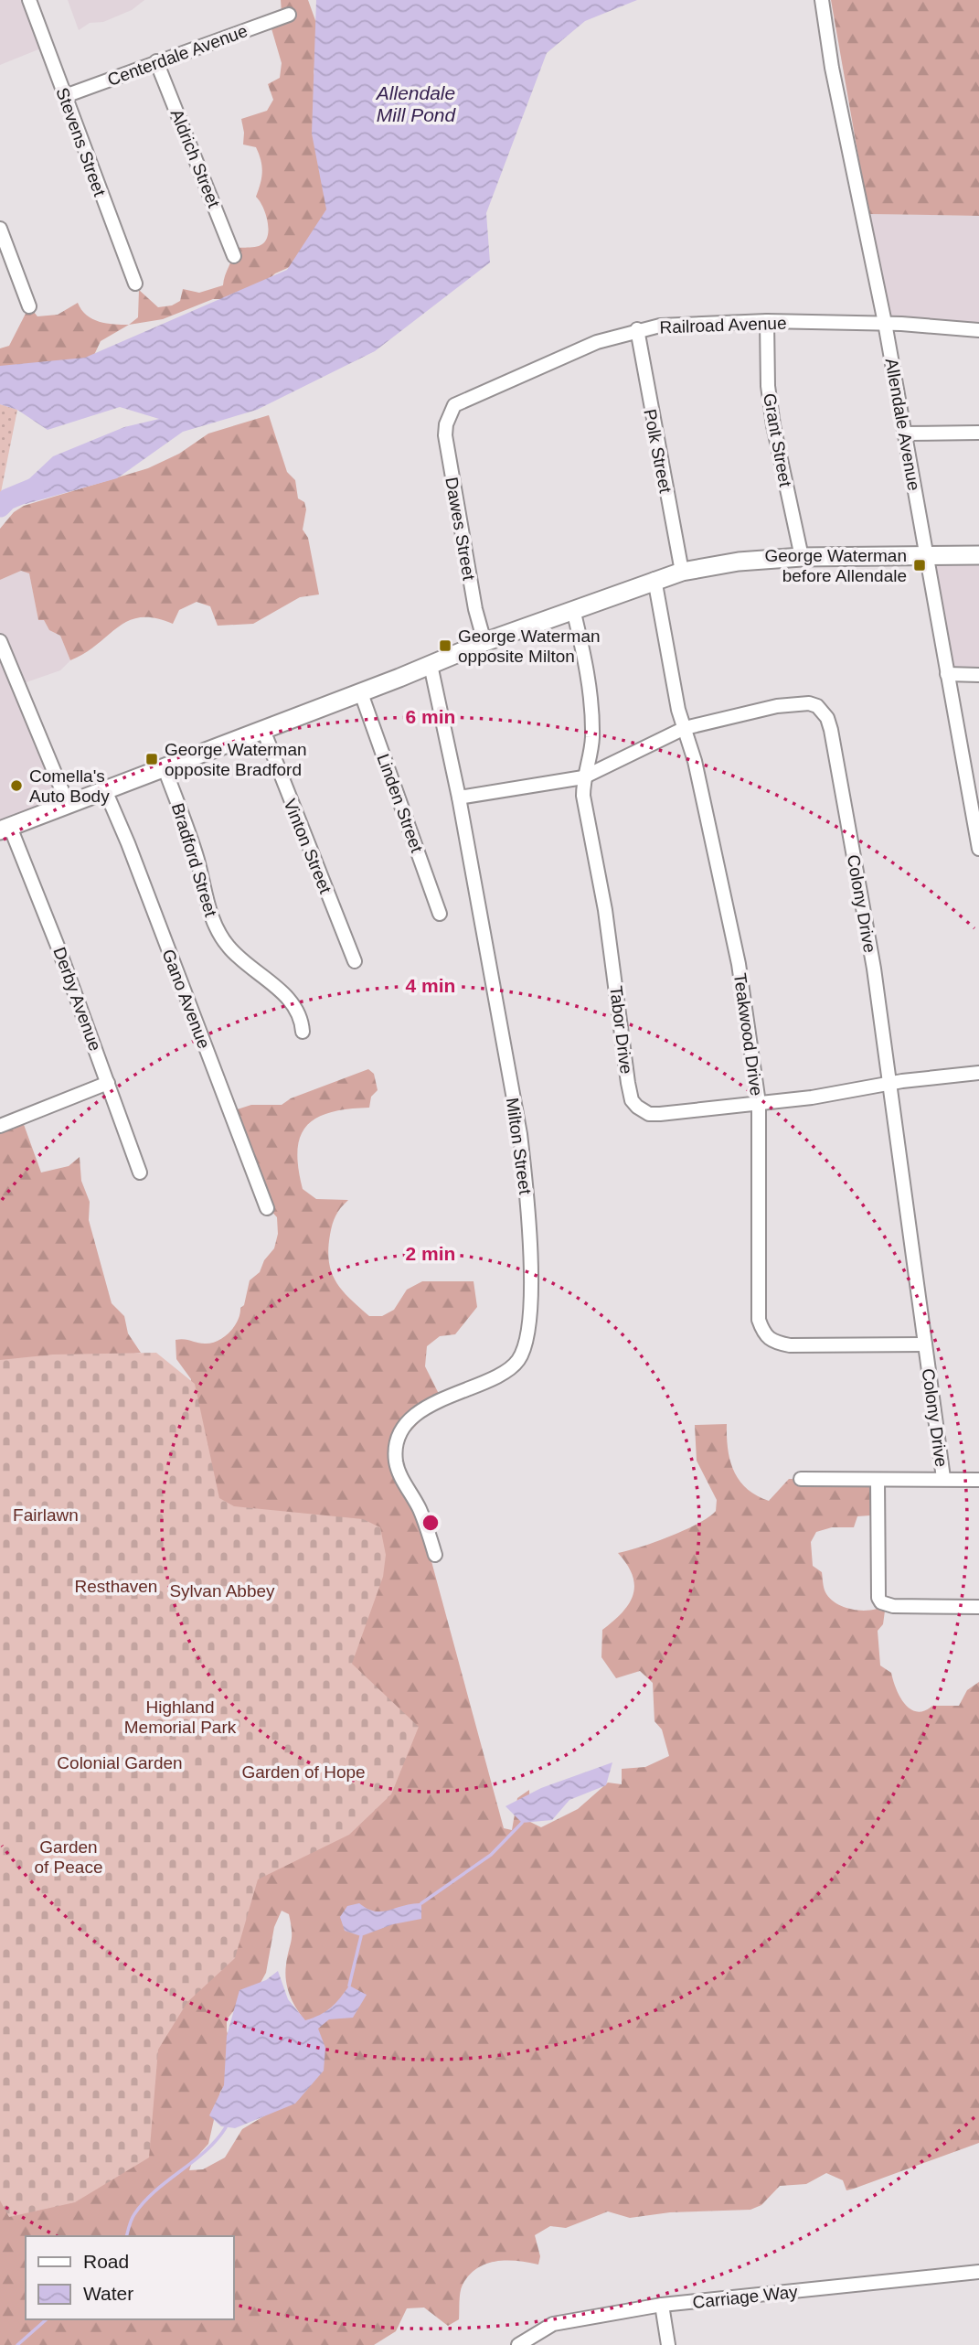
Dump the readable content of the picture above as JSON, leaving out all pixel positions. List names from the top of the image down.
{
  "streets": {
    "street": [
      "Centerdale Avenue",
      "Stevens Street",
      "Aldrich Street",
      "Railroad Avenue",
      "Allendale Avenue",
      "Grant Street",
      "Polk Street",
      "Dawes Street",
      "Linden Street",
      "Vinton Street",
      "Bradford Street",
      "Colony Drive",
      "Derby Avenue",
      "Gano Avenue",
      "Tabor Drive",
      "Teakwood Drive",
      "Milton Street",
      "Carriage Way"
    ]
  },
  "crossings": [
    ["Centerdale Avenue", "Stevens Street"],
    ["Centerdale Avenue", "Aldrich Street"],
    ["Railroad Avenue", "Allendale Avenue"],
    ["Railroad Avenue", "Grant Street"],
    ["Railroad Avenue", "Polk Street"],
    ["Railroad Avenue", "Dawes Street"],
    ["Colony Drive", "Tabor Drive"],
    ["Colony Drive", "Teakwood Drive"],
    ["Colony Drive", "Milton Street"],
    ["Tabor Drive", "Teakwood Drive"]
  ],
  "water": ["Allendale Mill Pond"],
  "parks": [
    "Fairlawn",
    "Resthaven",
    "Sylvan Abbey",
    "Highland Memorial Park",
    "Colonial Garden",
    "Garden of Hope",
    "Garden of Peace"
  ],
  "places": {
    "transit": ["George Waterman before Allendale", "George Waterman opposite Milton", "George Waterman opposite Bradford"],
    "other": ["Comella's Auto Body"]
  },
  "legend": ["Road", "Water"],
  "rings": ["6 min", "4 min", "2 min"]
}
